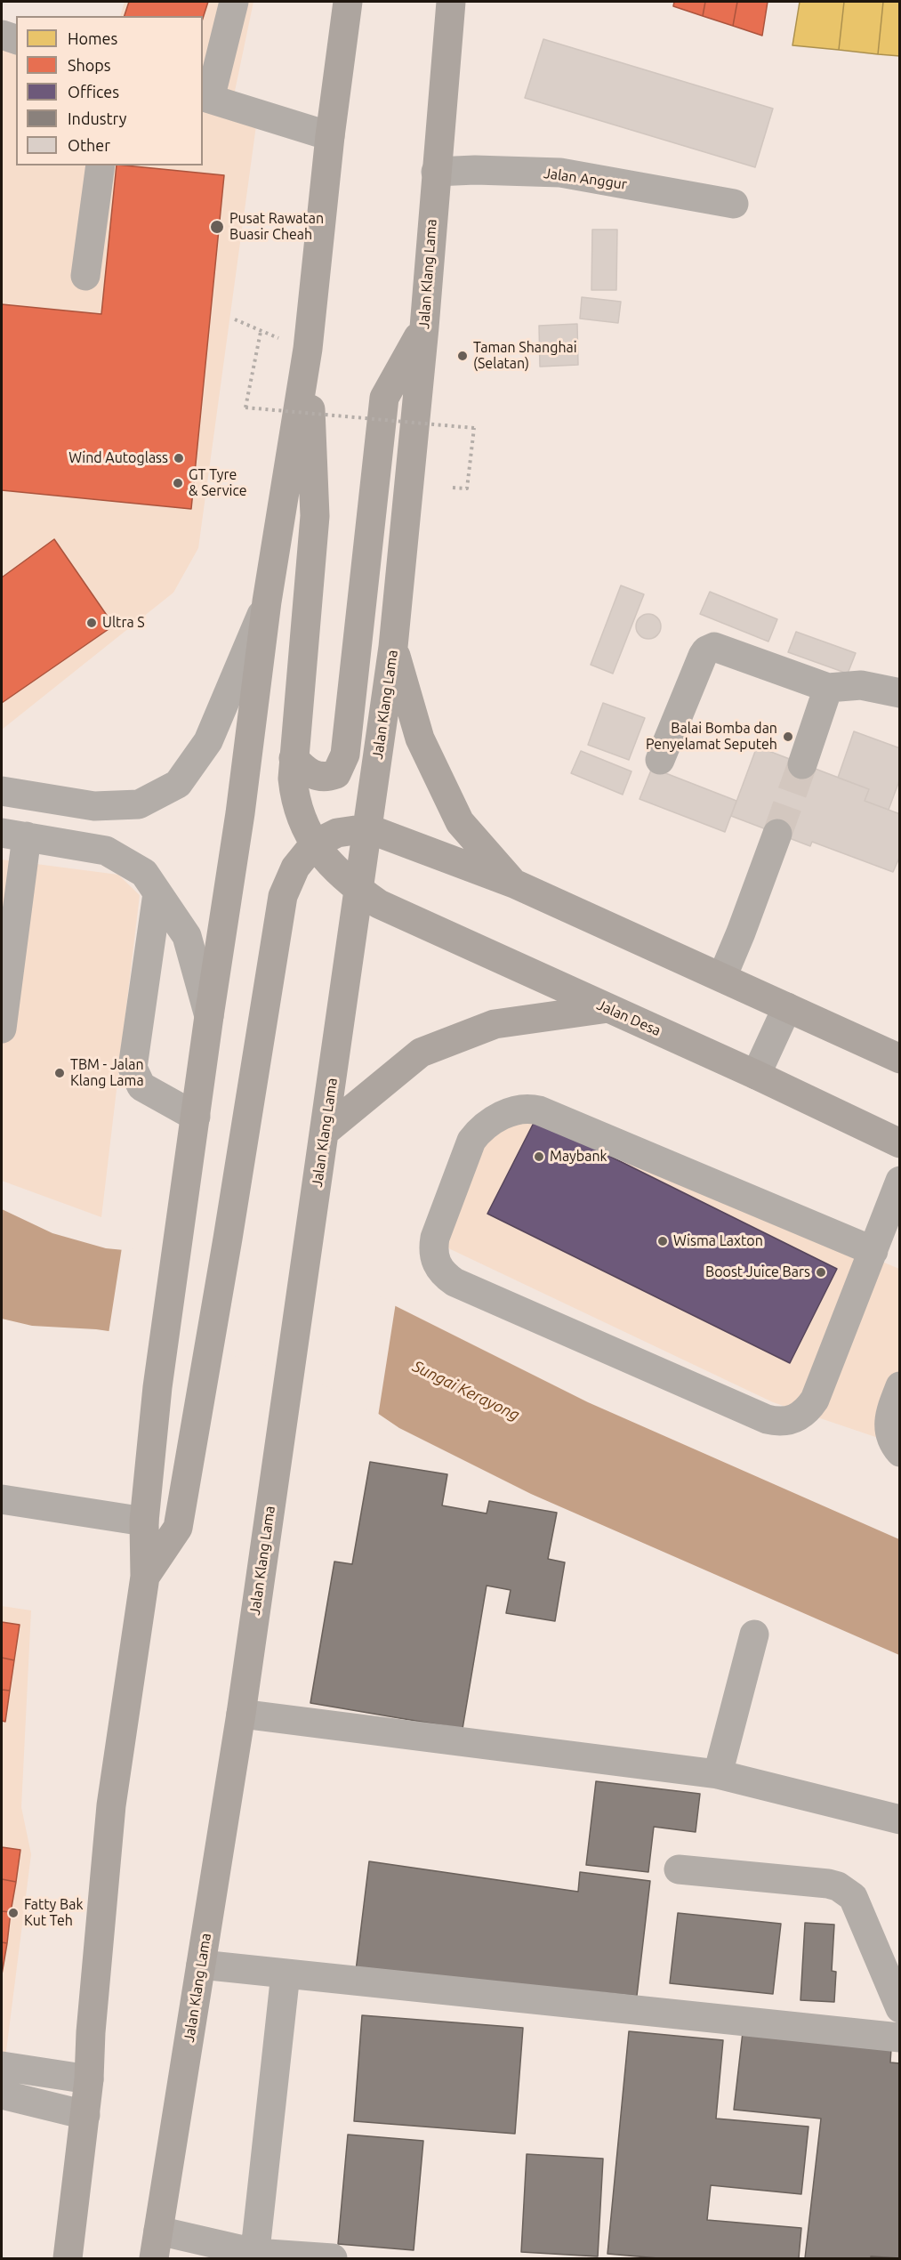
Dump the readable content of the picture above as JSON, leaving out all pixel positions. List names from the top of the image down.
{
  "streets": {
    "main road": ["Jalan Klang Lama", "Jalan Desa"],
    "street": ["Jalan Anggur"]
  },
  "crossings": [
    ["Jalan Anggur", "Jalan Klang Lama"],
    ["Jalan Klang Lama", "Jalan Desa"]
  ],
  "water": ["Sungai Kerayong"],
  "places": [
    "Pusat Rawatan Buasir Cheah",
    "Taman Shanghai (Selatan)",
    "Wind Autoglass",
    "GT Tyre & Service",
    "Ultra S",
    "Balai Bomba dan Penyelamat Seputeh",
    "TBM - Jalan Klang Lama",
    "Maybank",
    "Wisma Laxton",
    "Boost Juice Bars",
    "Fatty Bak Kut Teh"
  ],
  "legend": [
    "Homes",
    "Shops",
    "Offices",
    "Industry",
    "Other"
  ]
}
